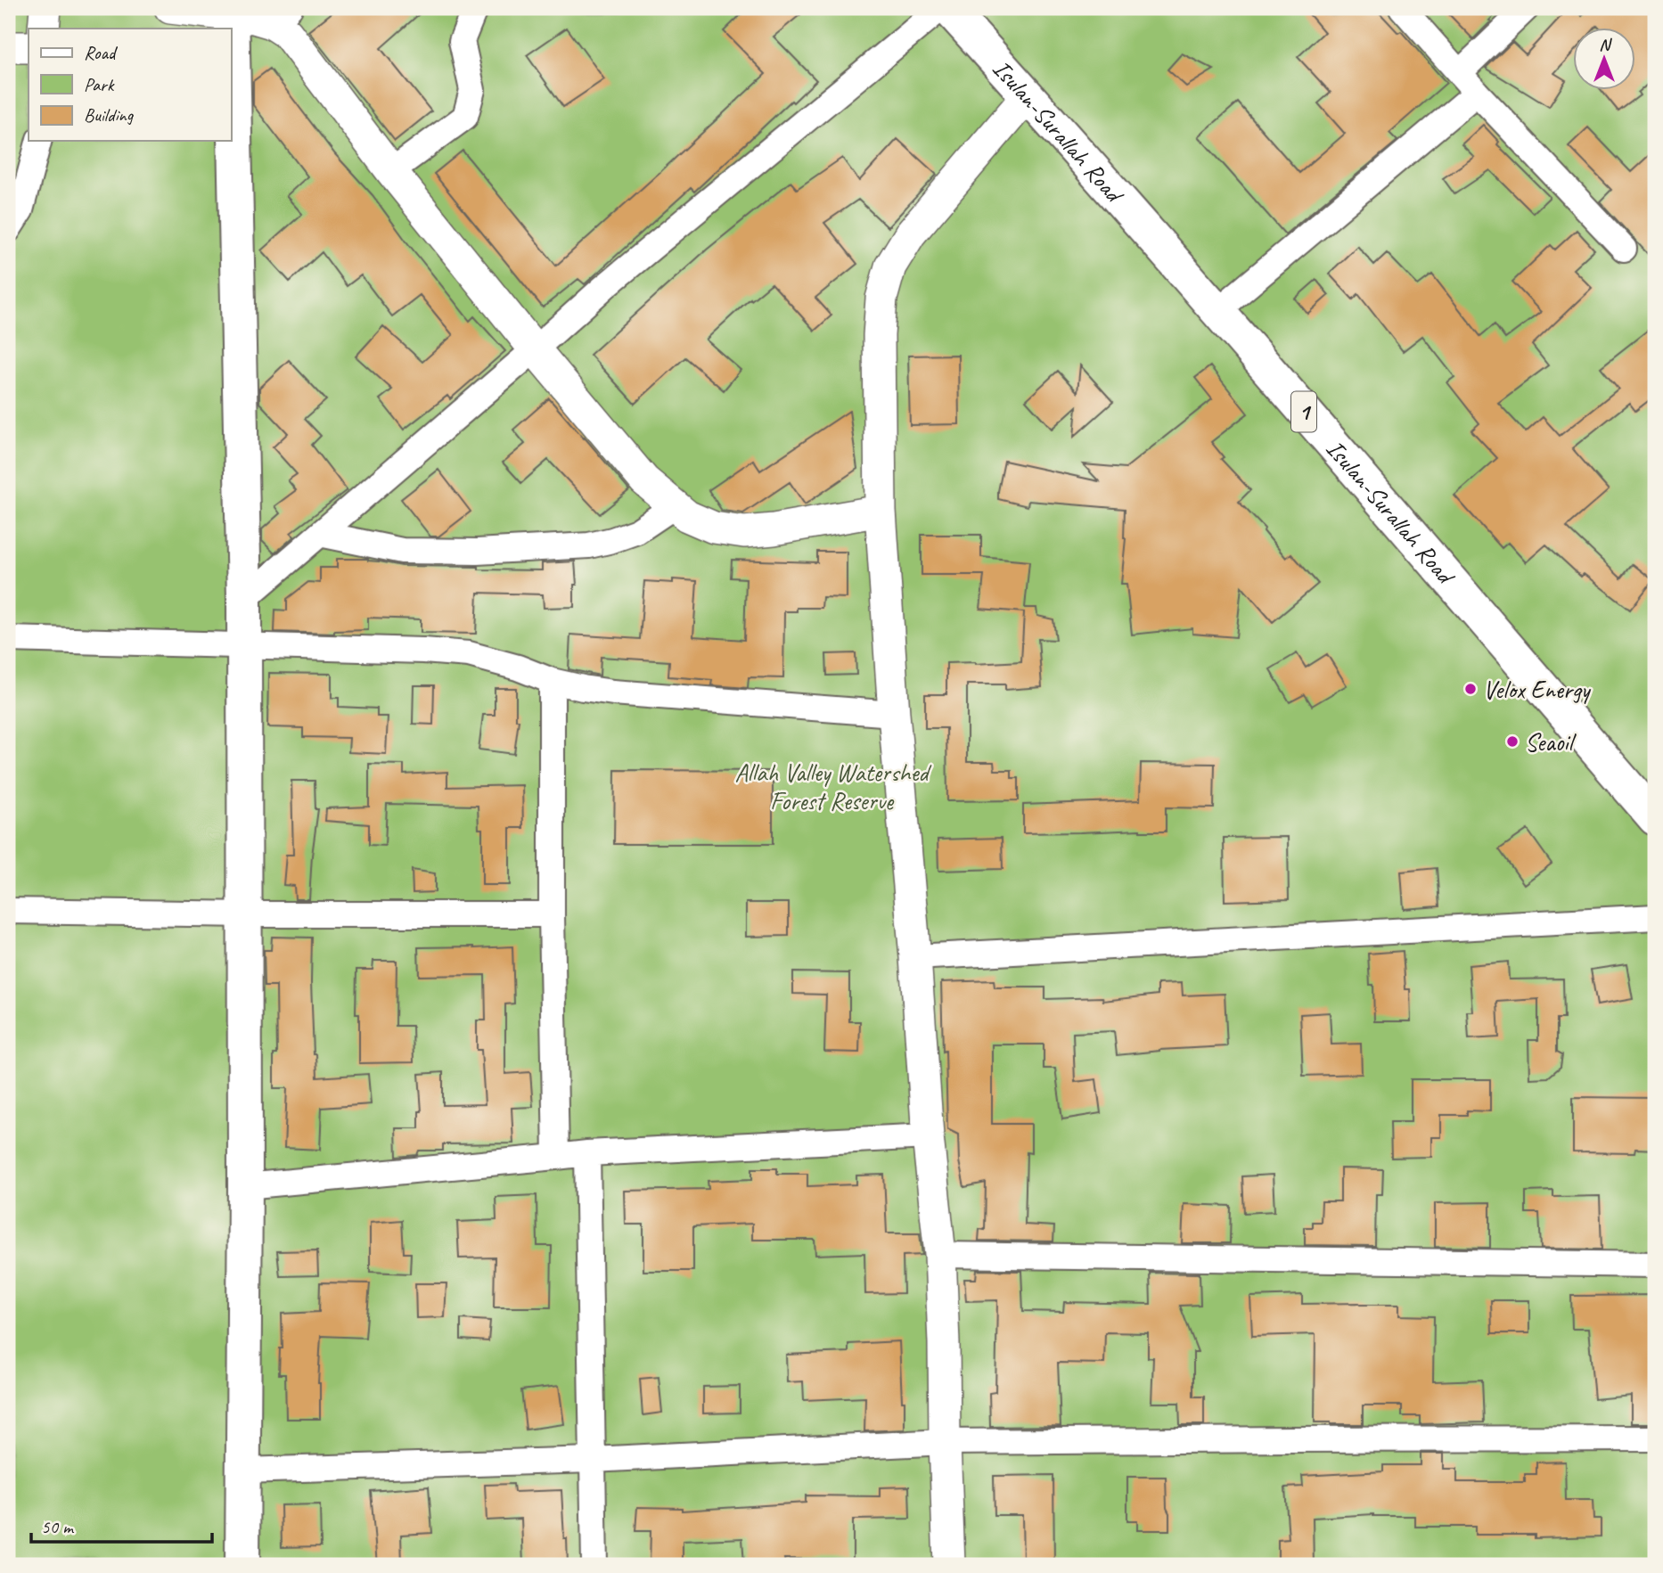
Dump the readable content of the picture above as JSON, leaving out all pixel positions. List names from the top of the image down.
{
  "streets": {
    "main road": ["Isulan-Surallah Road", "1"]
  },
  "parks": ["Allah Valley Watershed Forest Reserve"],
  "places": ["Velox Energy", "Seaoil"],
  "legend": ["Road", "Park", "Building"],
  "scale_bar": "50 m",
  "north": "top"
}
